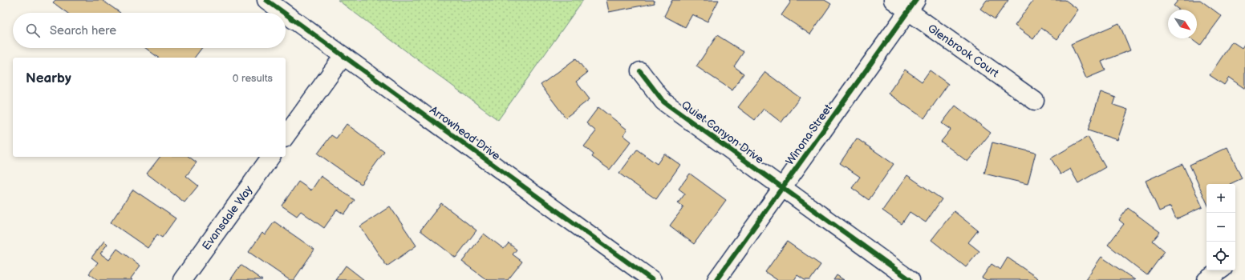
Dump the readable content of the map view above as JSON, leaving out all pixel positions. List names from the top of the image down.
{
  "streets": {
    "street": [
      "Glenbrook Court",
      "Quiet Canyon Drive",
      "Arrowhead Drive",
      "Winona Street",
      "Evansdale Way"
    ]
  },
  "crossings": [
    ["Glenbrook Court", "Winona Street"],
    ["Quiet Canyon Drive", "Winona Street"]
  ],
  "north": "bottom right",
  "page": {
    "search": "Search here",
    "heading": ["Nearby", "0 results"],
    "map_buttons": ["+", "−"]
  }
}
